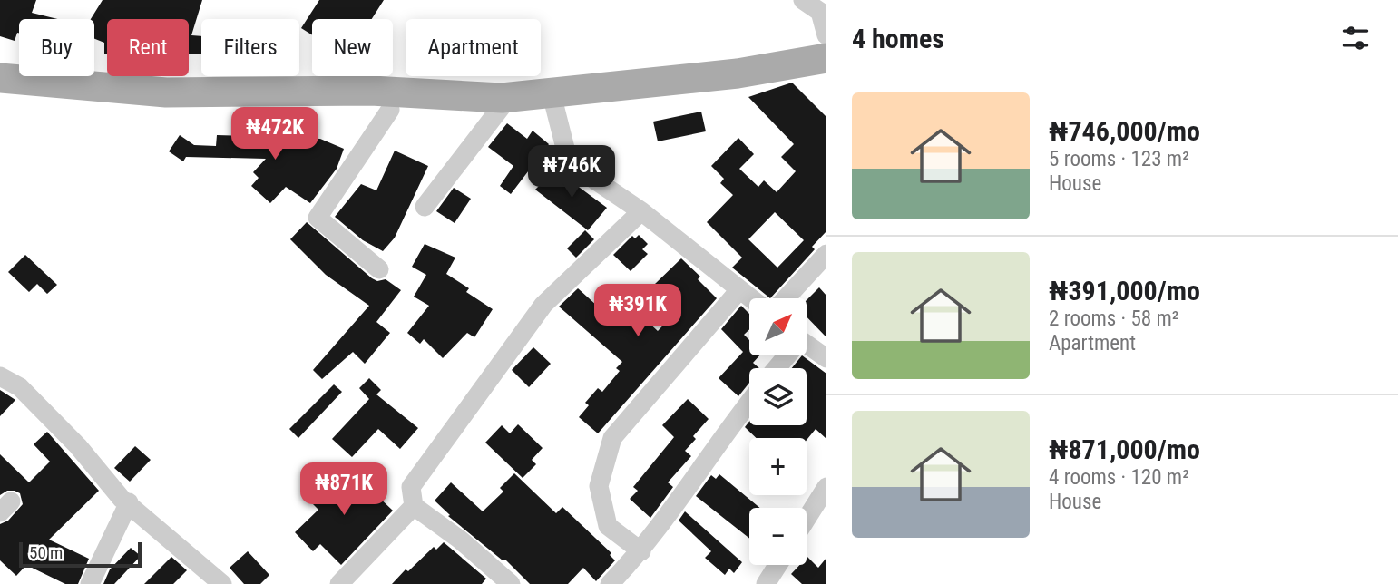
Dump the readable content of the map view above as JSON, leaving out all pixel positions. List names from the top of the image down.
{
  "scale_bar": "50 m",
  "north": "top right",
  "page": {
    "heading": "4 homes",
    "chip": [
      "Buy",
      "Rent",
      "Filters",
      "New",
      "Apartment"
    ],
    "list": [
      {
        "name": "₦746,000/mo",
        "note": "5 rooms · 123 m² · House"
      },
      {
        "name": "₦391,000/mo",
        "note": "2 rooms · 58 m² · Apartment"
      },
      {
        "name": "₦871,000/mo",
        "note": "4 rooms · 120 m² · House"
      }
    ],
    "price": [
      "₦472K",
      "₦746K",
      "₦391K",
      "₦871K"
    ],
    "map_buttons": ["+", "−"],
    "scale": "50 m"
  }
}
